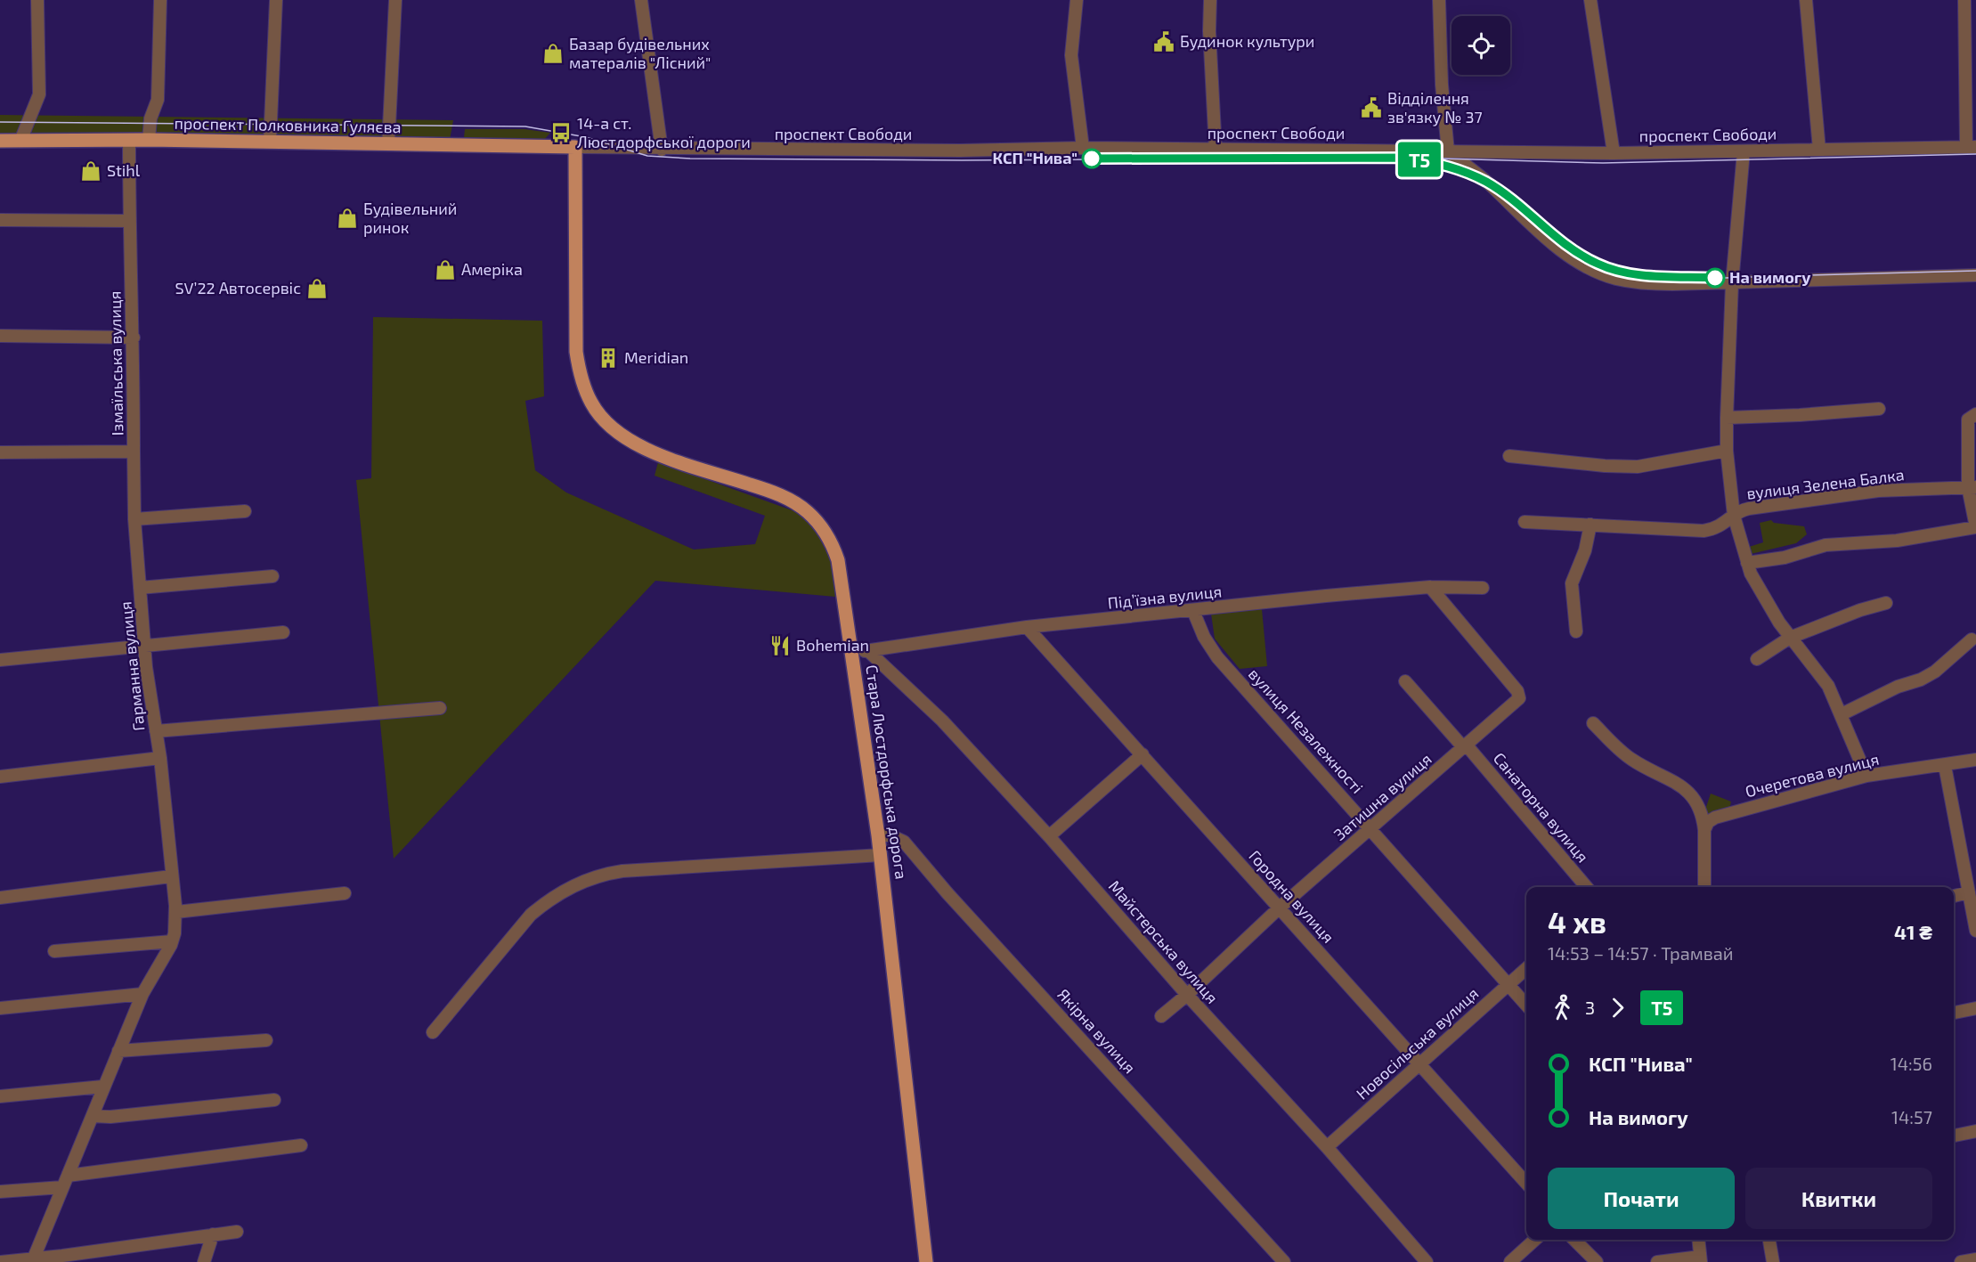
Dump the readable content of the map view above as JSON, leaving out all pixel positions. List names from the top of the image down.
{
  "streets": {
    "main road": ["проспект Полковника Гуляєва", "Стара Люстдорфська дорога"],
    "street": [
      "проспект Свободи",
      "Ізмаїльська вулиця",
      "вулиця Зелена Балка",
      "Підʼїзна вулиця",
      "Гарманна вулиця",
      "вулиця Незалежності",
      "Очеретова вулиця",
      "Затишна вулиця",
      "Санаторна вулиця",
      "Городна вулиця",
      "Майстерська вулиця",
      "Якірна вулиця",
      "Новосільська вулиця"
    ]
  },
  "crossings": [
    ["проспект Полковника Гуляєва", "проспект Свободи"],
    ["проспект Полковника Гуляєва", "Ізмаїльська вулиця"],
    ["проспект Полковника Гуляєва", "Стара Люстдорфська дорога"],
    ["проспект Свободи", "Стара Люстдорфська дорога"],
    ["Ізмаїльська вулиця", "Гарманна вулиця"],
    ["Підʼїзна вулиця", "вулиця Незалежності"],
    ["Підʼїзна вулиця", "Стара Люстдорфська дорога"],
    ["Підʼїзна вулиця", "Затишна вулиця"],
    ["Підʼїзна вулиця", "Городна вулиця"],
    ["Підʼїзна вулиця", "Майстерська вулиця"],
    ["вулиця Незалежності", "Затишна вулиця"],
    ["вулиця Незалежності", "Новосільська вулиця"],
    ["Стара Люстдорфська дорога", "Якірна вулиця"],
    ["Затишна вулиця", "Санаторна вулиця"],
    ["Затишна вулиця", "Городна вулиця"],
    ["Затишна вулиця", "Майстерська вулиця"],
    ["Городна вулиця", "Новосільська вулиця"],
    ["Майстерська вулиця", "Новосільська вулиця"]
  ],
  "places": {
    "public building": ["Будинок культури", "Відділення зв'язку № 37"],
    "shop": [
      "Базар будівельних матералів \"Лісний\"",
      "Stihl",
      "Будівельний ринок",
      "Амеріка",
      "SV’22 Автосервіс"
    ],
    "bus stop": ["14-а ст. Люстдорфської дороги"],
    "other": ["КСП \"Нива\"", "На вимогу"],
    "building": ["Meridian"],
    "restaurant": ["Bohemian"]
  },
  "lines": ["tram line T5"],
  "page": {
    "on_map": "T5",
    "heading": ["4 хв", "14:53 – 14:57 · Трамвай", "41 ₴"],
    "legs": ["3", "T5"],
    "list": [
      {
        "name": "КСП \"Нива\"",
        "value": "14:56"
      },
      {
        "name": "На вимогу",
        "value": "14:57"
      }
    ],
    "buttons": ["Почати", "Квитки"]
  }
}
